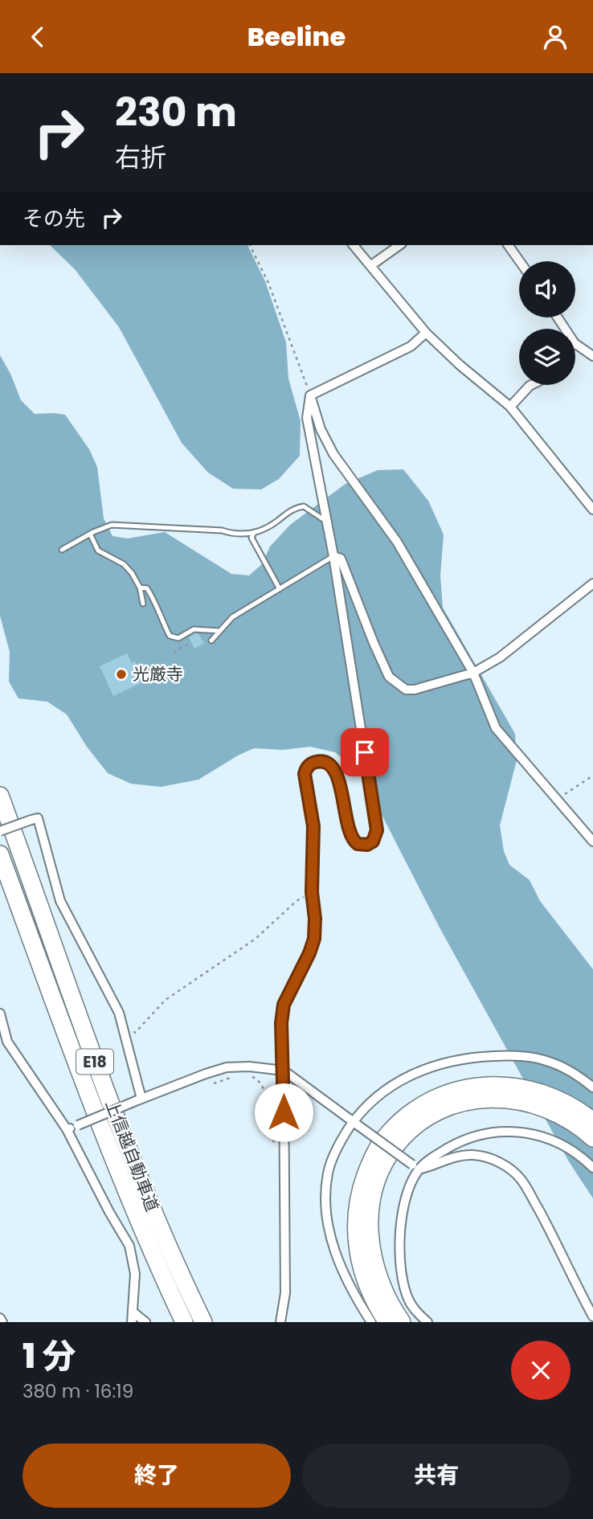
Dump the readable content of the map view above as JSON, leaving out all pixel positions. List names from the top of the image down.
{
  "streets": {
    "highway": ["E18", "上信越自動車道"]
  },
  "places": ["光厳寺"],
  "page": {
    "header": "Beeline",
    "turn": ["230 m", "右折"],
    "then": "その先",
    "heading": ["1 分", "380 m · 16:19"],
    "buttons": ["終了", "共有"]
  }
}
